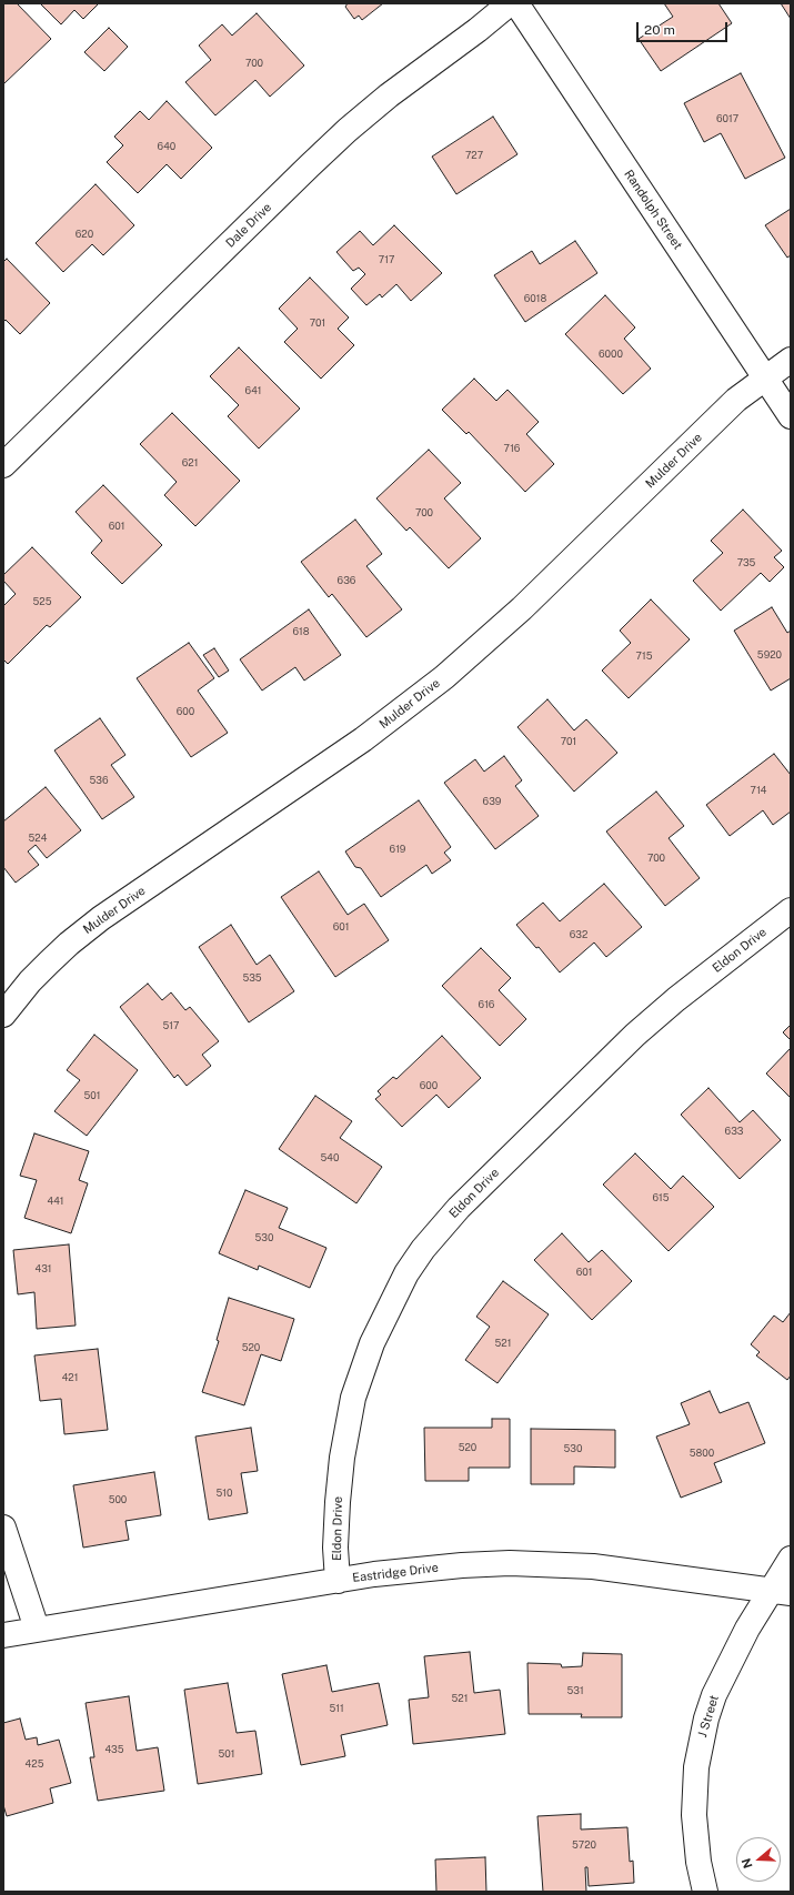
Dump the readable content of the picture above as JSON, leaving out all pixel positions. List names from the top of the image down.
{
  "streets": {
    "street": [
      "Randolph Street",
      "Dale Drive",
      "Mulder Drive",
      "Eldon Drive",
      "Eastridge Drive",
      "J Street"
    ]
  },
  "crossings": [
    ["Randolph Street", "Mulder Drive"],
    ["Eldon Drive", "Eastridge Drive"],
    ["Eastridge Drive", "J Street"]
  ],
  "house_numbers": [
    "700",
    "6017",
    "640",
    "727",
    "620",
    "717",
    "6018",
    "701",
    "6000",
    "641",
    "716",
    "621",
    "700",
    "601",
    "735",
    "636",
    "525",
    "618",
    "5920",
    "715",
    "600",
    "701",
    "536",
    "714",
    "639",
    "524",
    "619",
    "700",
    "601",
    "632",
    "535",
    "616",
    "517",
    "600",
    "501",
    "633",
    "540",
    "615",
    "441",
    "530",
    "431",
    "601",
    "521",
    "520",
    "421",
    "520",
    "530",
    "5800",
    "510",
    "500",
    "531",
    "521",
    "511",
    "435",
    "501",
    "425",
    "5720"
  ],
  "scale_bar": "20 m",
  "north": "left"
}
